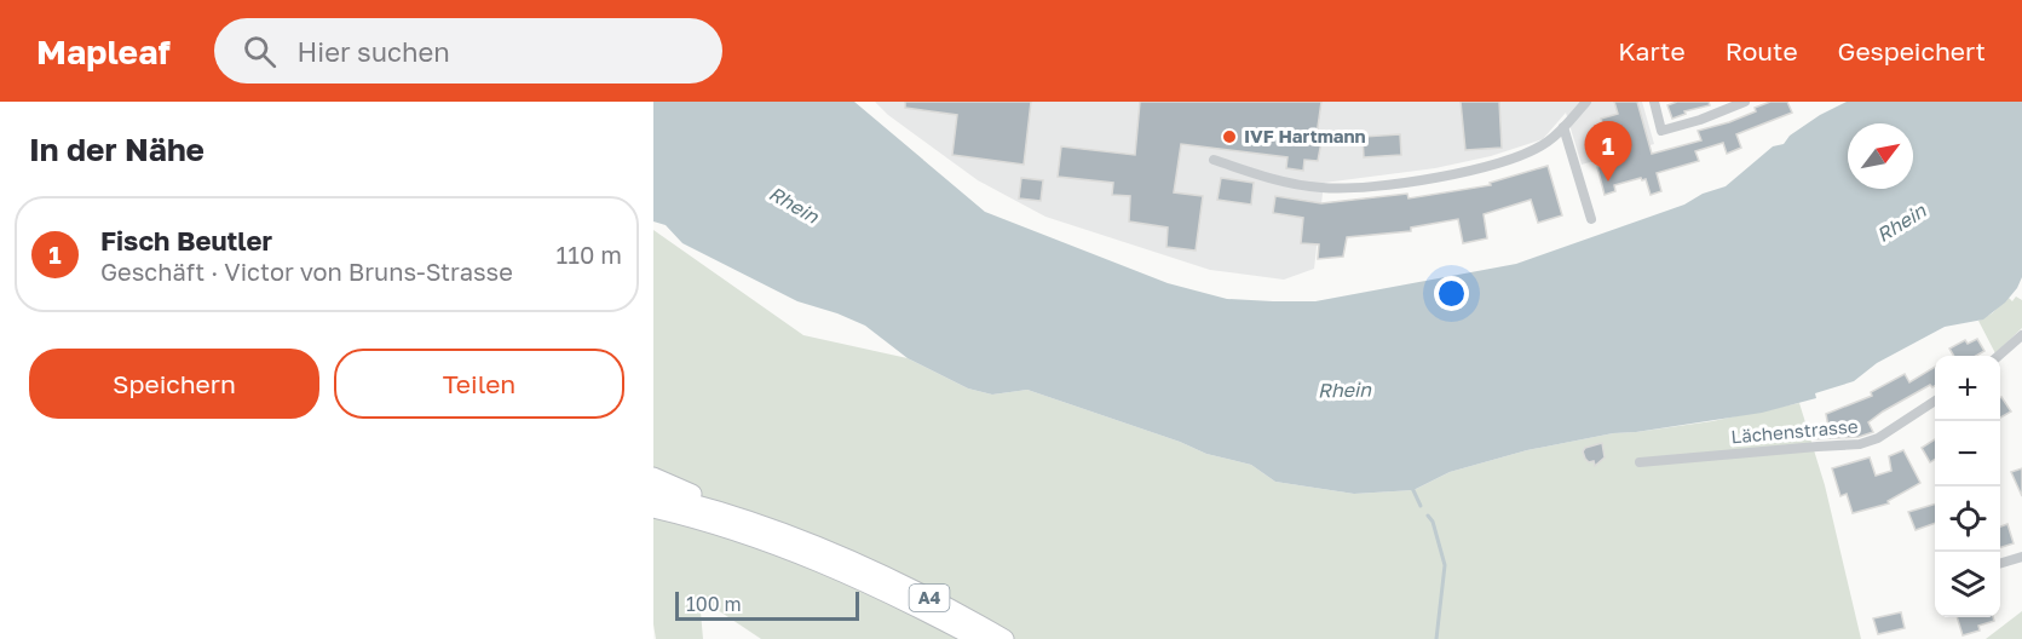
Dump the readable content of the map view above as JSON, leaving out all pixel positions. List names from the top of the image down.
{
  "streets": {
    "highway": ["A4"],
    "street": ["Lächenstrasse"]
  },
  "water": ["Rhein"],
  "places": ["IVF Hartmann"],
  "scale_bar": "100 m",
  "north": "top right",
  "page": {
    "header": "Mapleaf",
    "search": "Hier suchen",
    "nav": ["Karte", "Route", "Gespeichert"],
    "heading": "In der Nähe",
    "pins": "1",
    "list": [
      {
        "mark": "1",
        "name": "Fisch Beutler",
        "note": "Geschäft · Victor von Bruns-Strasse",
        "value": "110 m"
      }
    ],
    "buttons": ["Speichern", "Teilen"],
    "map_buttons": ["+", "−"],
    "scale": "100 m"
  }
}
